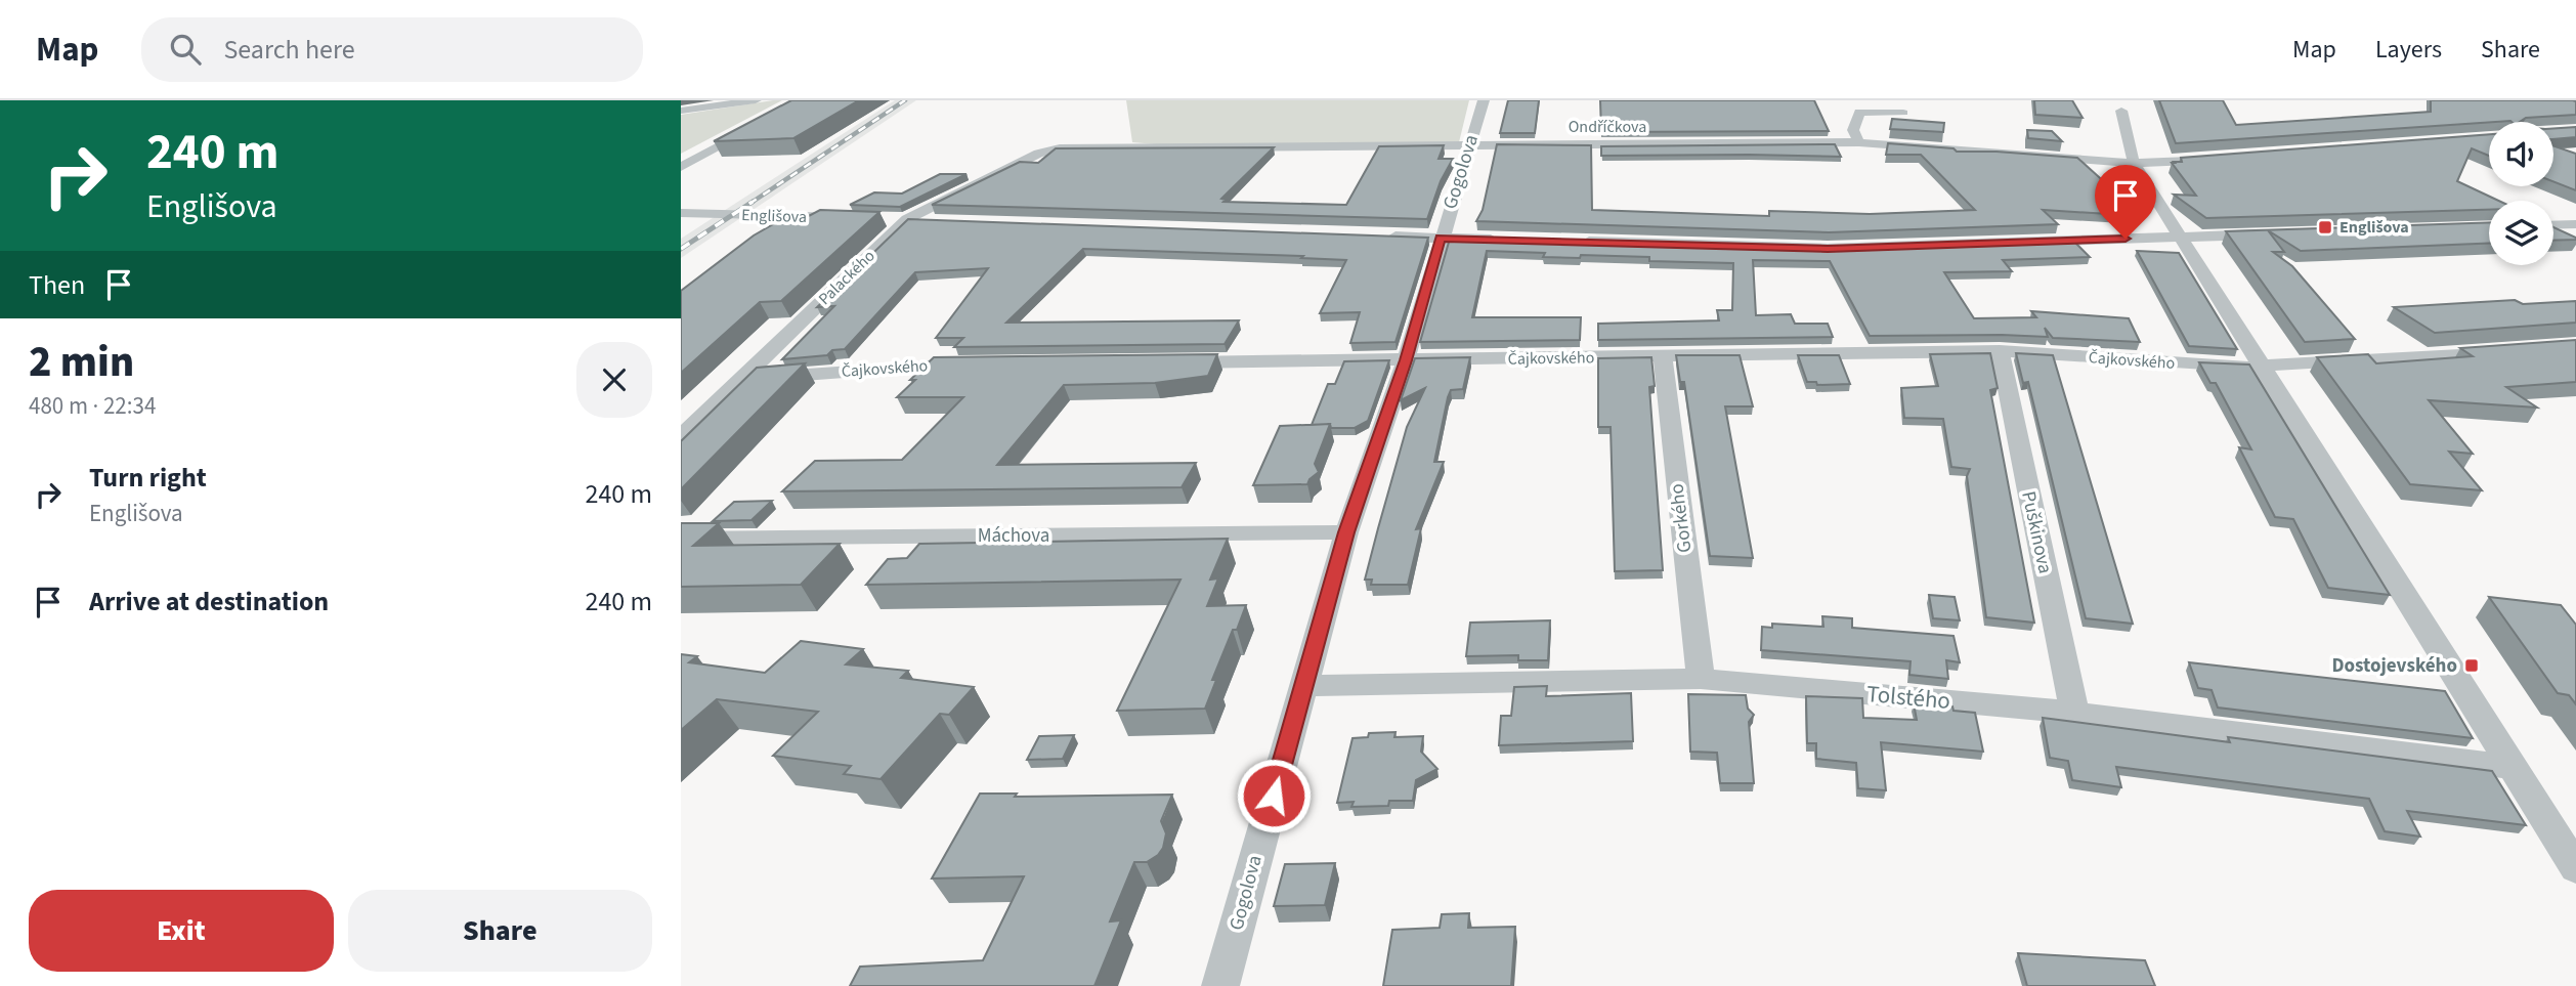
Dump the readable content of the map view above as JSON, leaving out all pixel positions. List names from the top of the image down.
{
  "streets": {
    "street": [
      "Ondříčkova",
      "Gogolova",
      "Englišova",
      "Palackého",
      "Čajkovského",
      "Gorkého",
      "Puškinova",
      "Máchova",
      "Tolstého"
    ]
  },
  "crossings": [
    ["Ondříčkova", "Gogolova"],
    ["Ondříčkova", "Palackého"],
    ["Gogolova", "Čajkovského"],
    ["Gogolova", "Máchova"],
    ["Gogolova", "Tolstého"],
    ["Palackého", "Čajkovského"],
    ["Čajkovského", "Gorkého"],
    ["Čajkovského", "Puškinova"],
    ["Gorkého", "Tolstého"],
    ["Puškinova", "Tolstého"]
  ],
  "places": {
    "transit": ["Englišova", "Dostojevského"]
  },
  "page": {
    "header": "Map",
    "search": "Search here",
    "nav": ["Map", "Layers", "Share"],
    "turn": ["240 m", "Englišova"],
    "then": "Then",
    "heading": ["2 min", "480 m · 22:34"],
    "list": [
      {
        "name": "Turn right",
        "note": "Englišova",
        "value": "240 m"
      },
      {
        "name": "Arrive at destination",
        "value": "240 m"
      }
    ],
    "buttons": ["Exit", "Share"]
  }
}
